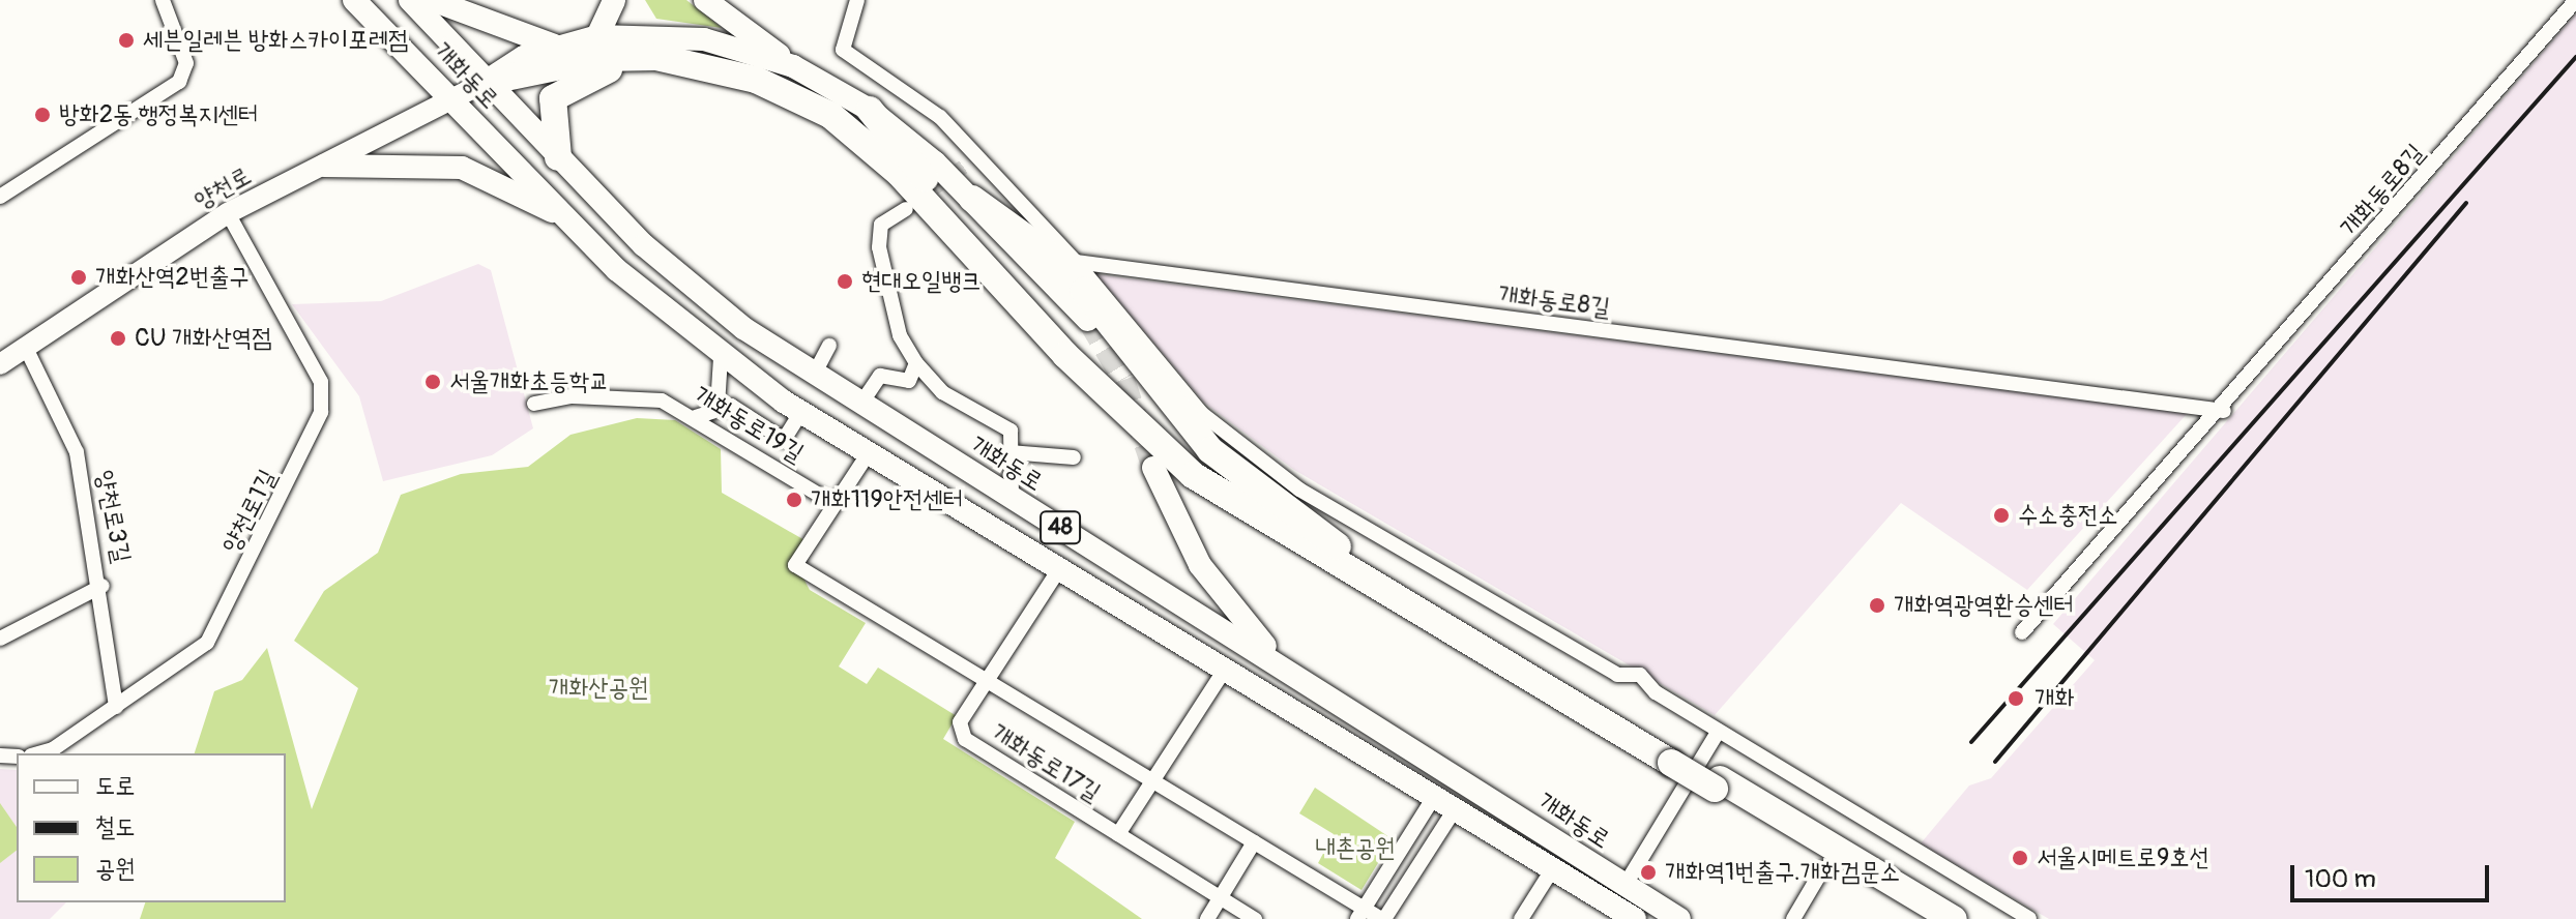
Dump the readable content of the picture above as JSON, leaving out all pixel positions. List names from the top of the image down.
{
  "streets": {
    "main road": ["개화동로", "양천로", "48"],
    "street": [
      "개화동로8길",
      "개화동로19길",
      "양천로1길",
      "양천로3길",
      "개화동로17길"
    ]
  },
  "crossings": [
    ["개화동로", "양천로"],
    ["개화동로", "개화동로17길"],
    ["양천로", "양천로1길"],
    ["양천로", "양천로3길"],
    ["양천로1길", "양천로3길"]
  ],
  "parks": ["개화산공원", "내촌공원"],
  "places": [
    "세븐일레븐 방화스카이포레점",
    "방화2동 행정복지센터",
    "개화산역2번출구",
    "현대오일뱅크",
    "CU 개화산역점",
    "서울개화초등학교",
    "개화119안전센터",
    "수소충전소",
    "개화역광역환승센터",
    "개화",
    "서울시메트로9호선",
    "개화역1번출구.개화검문소"
  ],
  "legend": ["도로", "철도", "공원"],
  "scale_bar": "100 m"
}
